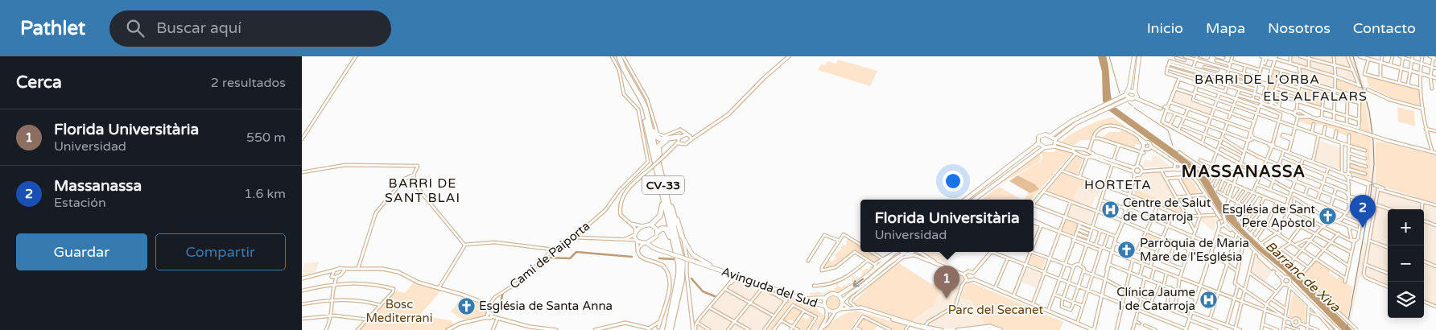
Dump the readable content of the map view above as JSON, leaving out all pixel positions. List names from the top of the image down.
{
  "streets": {
    "highway": ["CV-33"],
    "main road": ["Avinguda del Sud"],
    "street": ["Camí de Paiporta"]
  },
  "districts": [
    "BARRI DE L'ORBA",
    "ELS ALFALARS",
    "MASSANASSA",
    "BARRI DE SANT BLAI",
    "HORTETA"
  ],
  "water": ["Barranc de Xiva"],
  "parks": ["Bosc Mediterrani", "Parc del Secanet"],
  "places": {
    "hospital": ["Centre de Salut de Catarroja", "Clínica Jaume I de Catarroja"],
    "church": ["Església de Sant Pere Apòstol", "Parròquia de Maria Mare de l'Església", "Església de Santa Anna"]
  },
  "page": {
    "header": "Pathlet",
    "search": "Buscar aquí",
    "nav": [
      "Inicio",
      "Mapa",
      "Nosotros",
      "Contacto"
    ],
    "heading": ["Cerca", "2 resultados"],
    "list": [
      {
        "mark": "1",
        "name": "Florida Universitària",
        "note": "Universidad",
        "value": "550 m"
      },
      {
        "mark": "2",
        "name": "Massanassa",
        "note": "Estación",
        "value": "1.6 km"
      }
    ],
    "pins": ["2", "1"],
    "popup": ["Florida Universitària", "Universidad"],
    "map_buttons": ["+", "−"],
    "buttons": ["Guardar", "Compartir"]
  }
}
